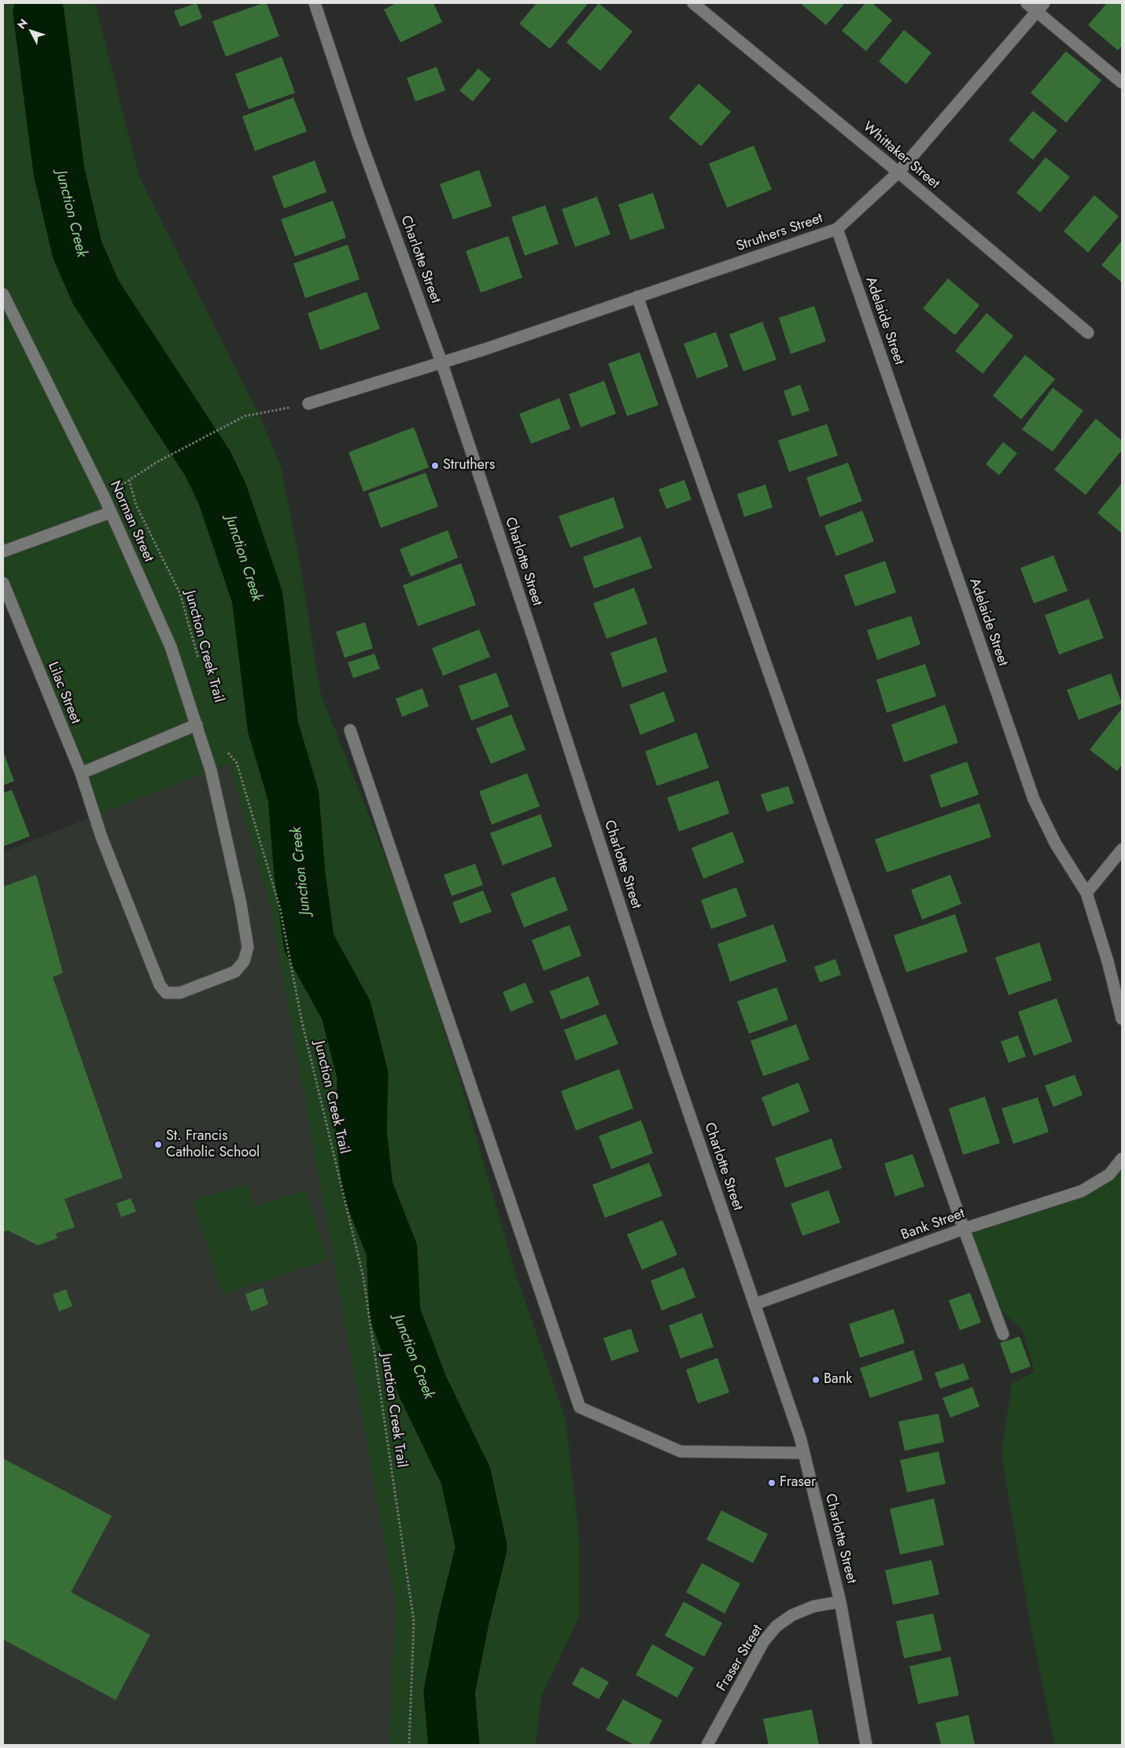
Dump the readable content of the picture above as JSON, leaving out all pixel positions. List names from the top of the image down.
{
  "streets": {
    "street": [
      "Whittaker Street",
      "Struthers Street",
      "Charlotte Street",
      "Adelaide Street",
      "Norman Street",
      "Lilac Street",
      "Bank Street",
      "Fraser Street"
    ],
    "path": ["Junction Creek Trail"]
  },
  "crossings": [
    ["Whittaker Street", "Struthers Street"],
    ["Struthers Street", "Charlotte Street"],
    ["Struthers Street", "Adelaide Street"],
    ["Struthers Street", "Junction Creek Trail"],
    ["Charlotte Street", "Bank Street"],
    ["Charlotte Street", "Fraser Street"],
    ["Norman Street", "Lilac Street"]
  ],
  "water": ["Junction Creek"],
  "places": [
    "Struthers",
    "St. Francis Catholic School",
    "Bank",
    "Fraser"
  ],
  "north": "top left"
}
